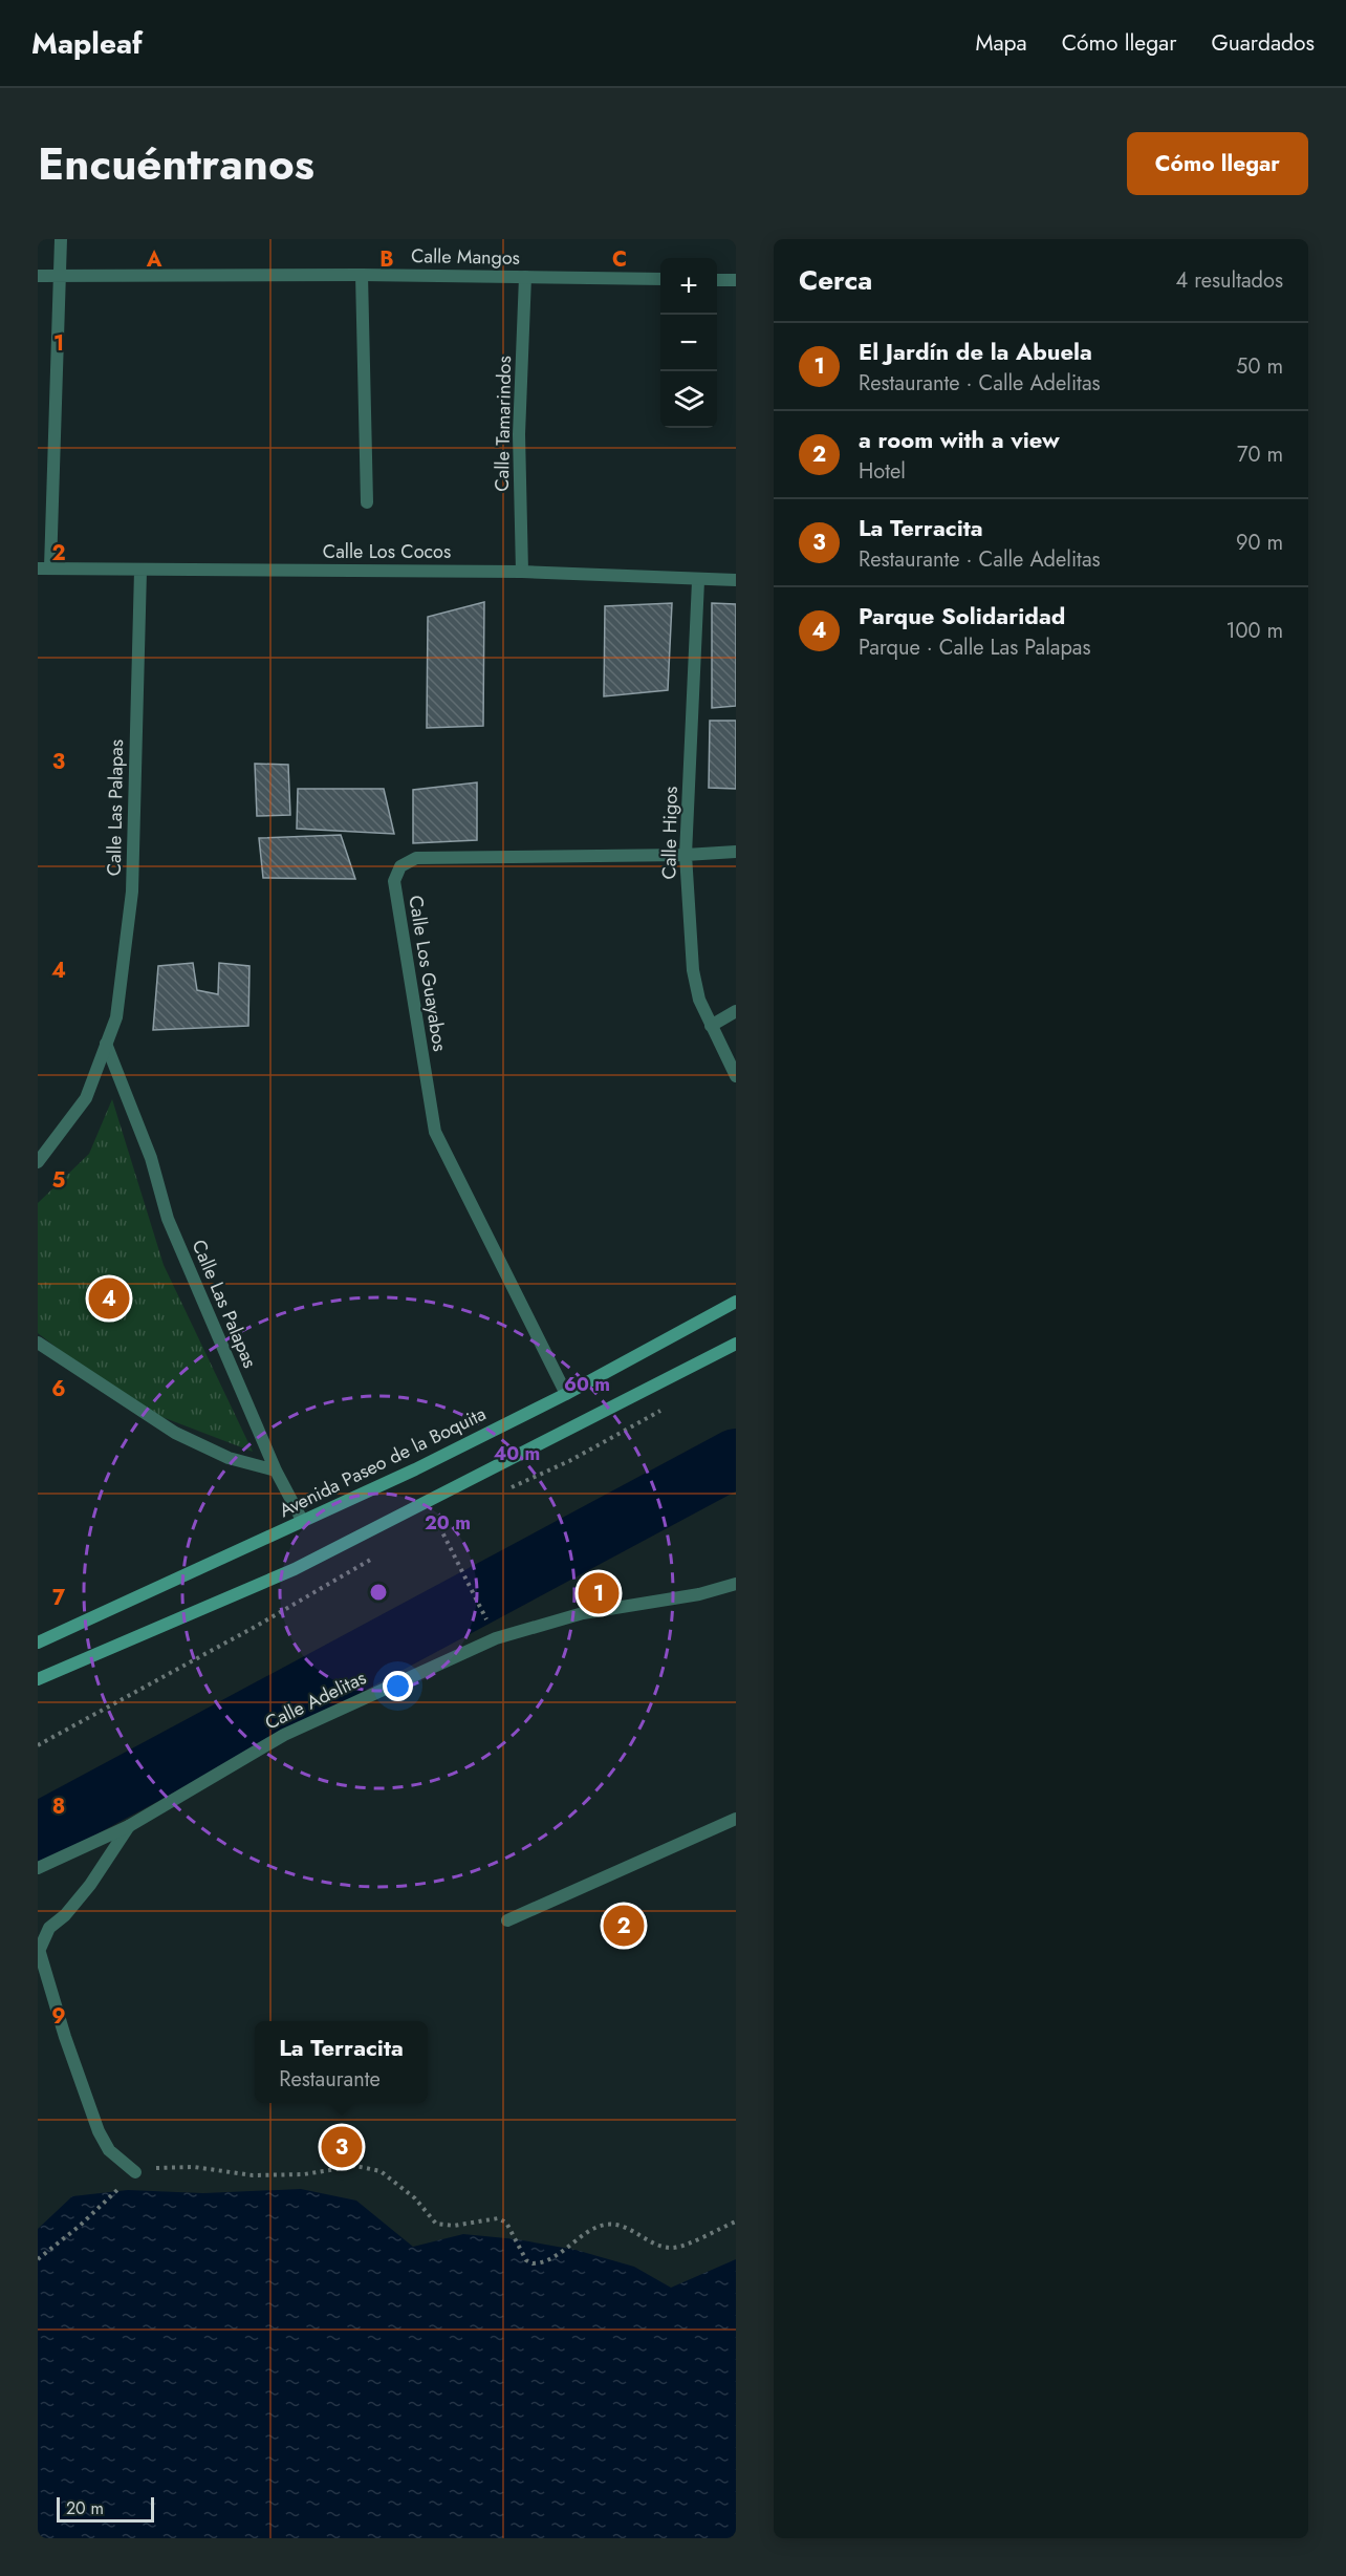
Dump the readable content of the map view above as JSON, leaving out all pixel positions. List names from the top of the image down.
{
  "streets": {
    "main road": ["Avenida Paseo de la Boquita"],
    "street": [
      "Calle Mangos",
      "Calle Tamarindos",
      "Calle Los Cocos",
      "Calle Las Palapas",
      "Calle Higos",
      "Calle Los Guayabos",
      "Calle Adelitas"
    ]
  },
  "crossings": [
    ["Calle Mangos", "Calle Tamarindos"],
    ["Calle Tamarindos", "Calle Los Cocos"],
    ["Calle Los Cocos", "Calle Las Palapas"],
    ["Calle Los Cocos", "Calle Higos"],
    ["Calle Las Palapas", "Avenida Paseo de la Boquita"],
    ["Calle Higos", "Calle Los Guayabos"],
    ["Calle Los Guayabos", "Avenida Paseo de la Boquita"]
  ],
  "scale_bar": "20 m",
  "page": {
    "header": "Mapleaf",
    "nav": ["Mapa", "Cómo llegar", "Guardados"],
    "title": "Encuéntranos",
    "buttons": "Cómo llegar",
    "heading": ["Cerca", "4 resultados"],
    "map_buttons": ["+", "−"],
    "list": [
      {
        "mark": "1",
        "name": "El Jardín de la Abuela",
        "note": "Restaurante · Calle Adelitas",
        "value": "50 m"
      },
      {
        "mark": "2",
        "name": "a room with a view",
        "note": "Hotel",
        "value": "70 m"
      },
      {
        "mark": "3",
        "name": "La Terracita",
        "note": "Restaurante · Calle Adelitas",
        "value": "90 m"
      },
      {
        "mark": "4",
        "name": "Parque Solidaridad",
        "note": "Parque · Calle Las Palapas",
        "value": "100 m"
      }
    ],
    "pins": [
      "4",
      "1",
      "2",
      "3"
    ],
    "popup": ["La Terracita", "Restaurante"],
    "scale": "20 m"
  },
  "grid": {
    "columns": ["A", "B", "C"],
    "rows": [
      "1",
      "2",
      "3",
      "4",
      "5",
      "6",
      "7",
      "8",
      "9"
    ]
  },
  "rings": ["60 m", "40 m", "20 m"]
}
